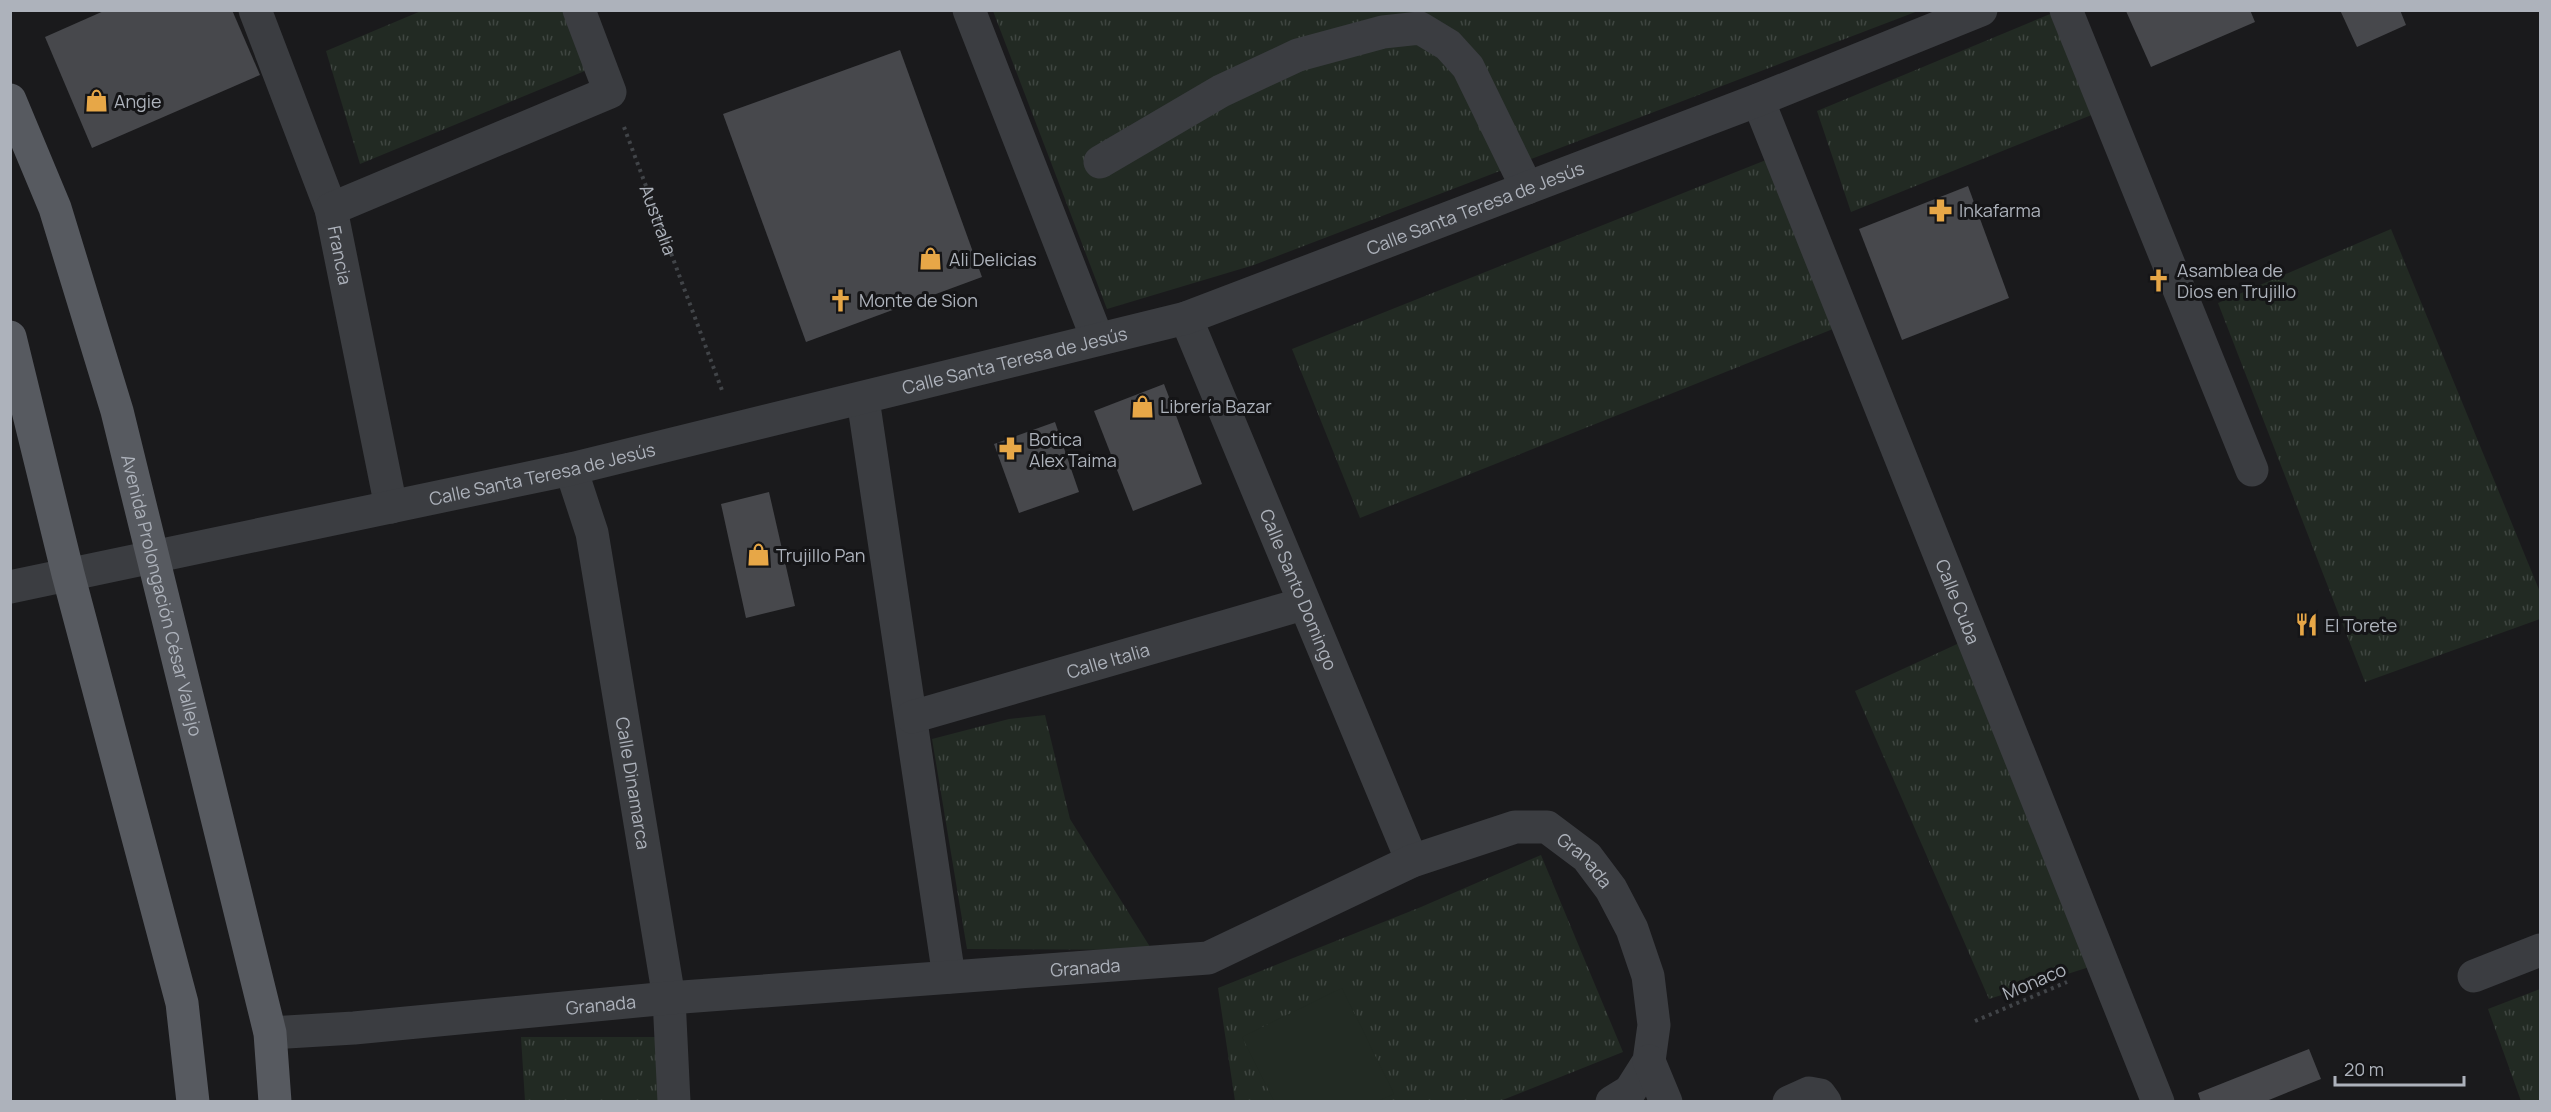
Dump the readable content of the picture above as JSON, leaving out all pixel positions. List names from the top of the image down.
{
  "streets": {
    "main road": ["Avenida Prolongación César Vallejo"],
    "street": [
      "Calle Santa Teresa de Jesús",
      "Francia",
      "Calle Santo Domingo",
      "Calle Cuba",
      "Calle Italia",
      "Calle Dinamarca",
      "Granada"
    ],
    "path": ["Australia", "Monaco"]
  },
  "crossings": [
    ["Calle Santa Teresa de Jesús", "Australia"],
    ["Calle Santa Teresa de Jesús", "Francia"],
    ["Calle Santa Teresa de Jesús", "Calle Santo Domingo"],
    ["Calle Santa Teresa de Jesús", "Avenida Prolongación César Vallejo"],
    ["Calle Santa Teresa de Jesús", "Calle Cuba"],
    ["Calle Santa Teresa de Jesús", "Calle Dinamarca"],
    ["Calle Santo Domingo", "Calle Italia"],
    ["Calle Santo Domingo", "Granada"],
    ["Avenida Prolongación César Vallejo", "Granada"],
    ["Calle Cuba", "Monaco"],
    ["Calle Dinamarca", "Granada"]
  ],
  "places": {
    "shop": [
      "Angie",
      "Ali Delicias",
      "Librería Bazar",
      "Trujillo Pan"
    ],
    "pharmacy": ["Inkafarma", "Botica Alex Taima"],
    "church": ["Asamblea de Dios en Trujillo", "Monte de Sion"],
    "restaurant": ["El Torete"]
  },
  "scale_bar": "20 m"
}
